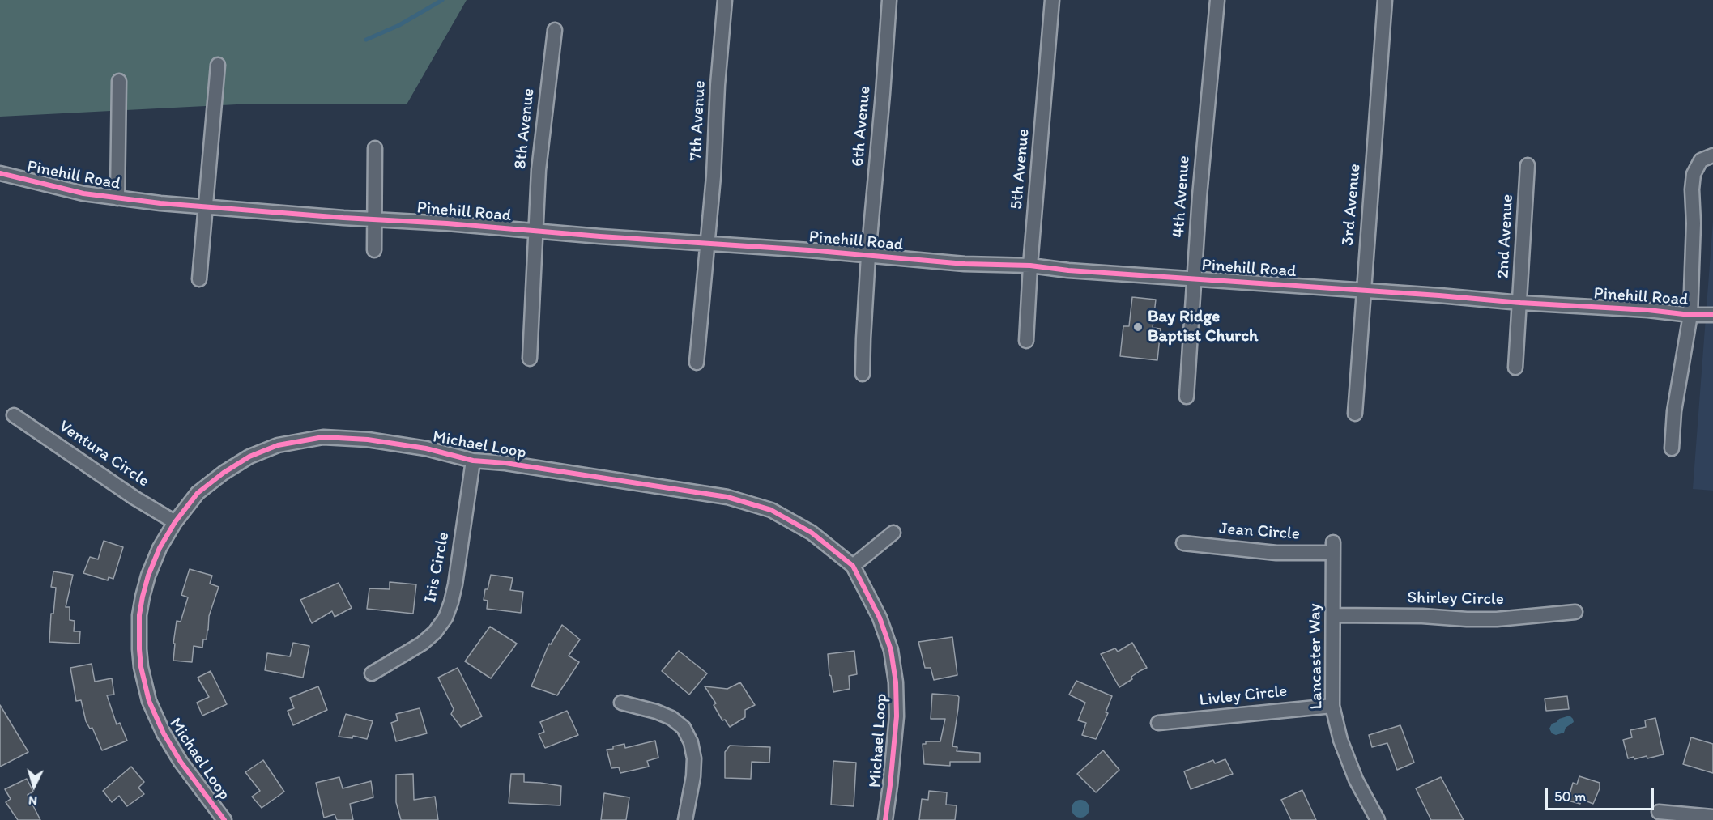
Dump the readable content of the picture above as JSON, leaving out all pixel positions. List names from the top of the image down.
{
  "streets": {
    "street": [
      "7th Avenue",
      "6th Avenue",
      "8th Avenue",
      "5th Avenue",
      "Pinehill Road",
      "4th Avenue",
      "3rd Avenue",
      "2nd Avenue",
      "Michael Loop",
      "Ventura Circle",
      "Jean Circle",
      "Iris Circle",
      "Shirley Circle",
      "Lancaster Way",
      "Livley Circle"
    ]
  },
  "crossings": [
    ["7th Avenue", "Pinehill Road"],
    ["6th Avenue", "Pinehill Road"],
    ["8th Avenue", "Pinehill Road"],
    ["5th Avenue", "Pinehill Road"],
    ["Pinehill Road", "4th Avenue"],
    ["Pinehill Road", "3rd Avenue"],
    ["Pinehill Road", "2nd Avenue"],
    ["Michael Loop", "Ventura Circle"],
    ["Michael Loop", "Iris Circle"],
    ["Jean Circle", "Lancaster Way"],
    ["Shirley Circle", "Lancaster Way"],
    ["Lancaster Way", "Livley Circle"]
  ],
  "places": ["Bay Ridge Baptist Church"],
  "scale_bar": "50 m",
  "north": "bottom"
}
